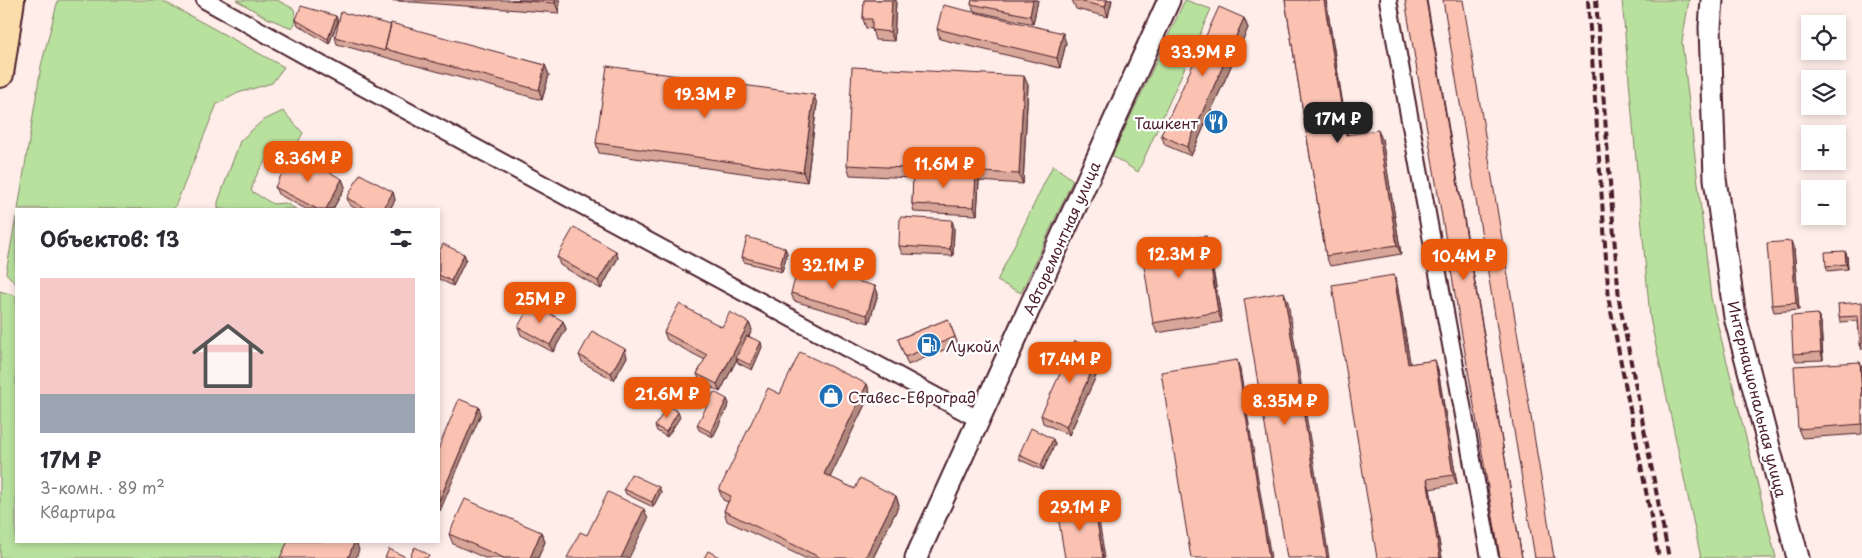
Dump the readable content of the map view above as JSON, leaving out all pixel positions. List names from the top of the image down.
{
  "streets": {
    "street": ["Авторемонтная улица", "Интернациональная улица"]
  },
  "places": {
    "restaurant": ["Ташкент"],
    "fuel station": ["Лукойл"],
    "shop": ["Ставес-Евроград"]
  },
  "page": {
    "map_buttons": ["+", "−"],
    "price": [
      "33.9M ₽",
      "19.3M ₽",
      "17M ₽",
      "8.36M ₽",
      "11.6M ₽",
      "12.3M ₽",
      "10.4M ₽",
      "32.1M ₽",
      "25M ₽",
      "17.4M ₽",
      "21.6M ₽",
      "8.35M ₽",
      "29.1M ₽"
    ],
    "heading": "Объектов: 13",
    "list": [
      {
        "name": "17M ₽",
        "note": "3-комн. · 89 m² · Квартира"
      }
    ]
  }
}
